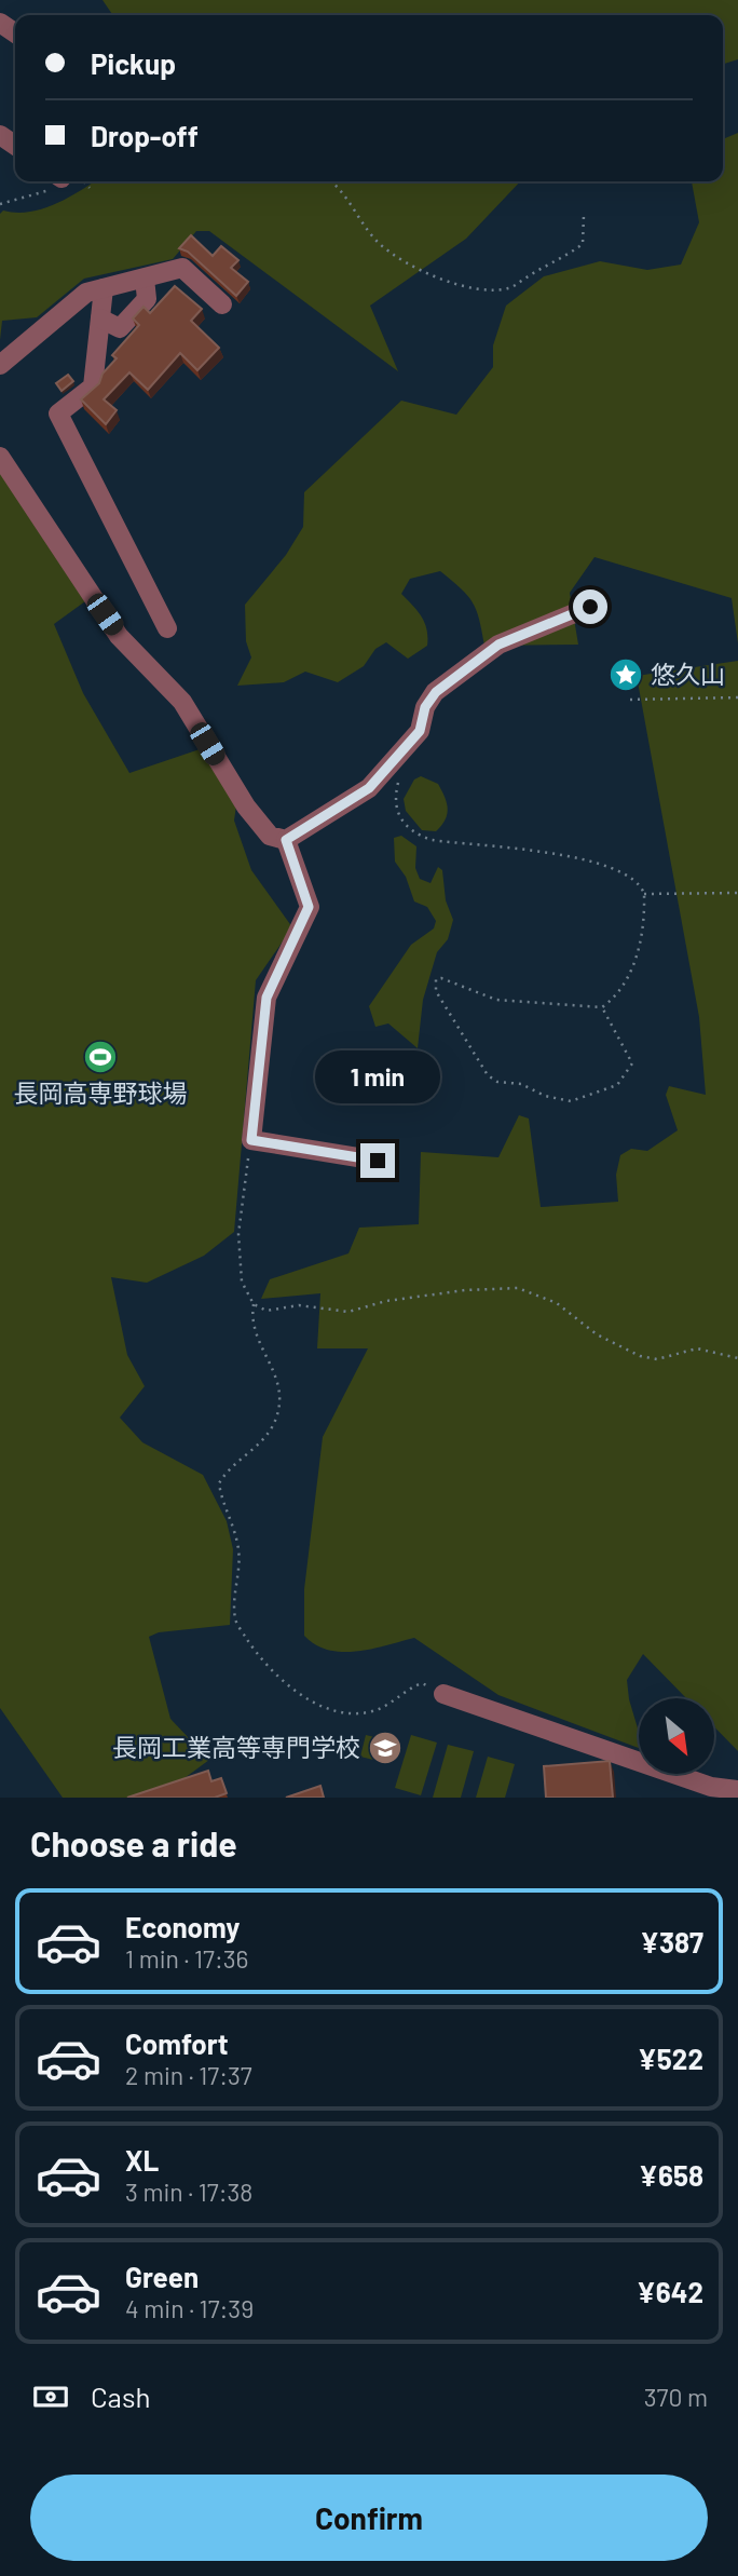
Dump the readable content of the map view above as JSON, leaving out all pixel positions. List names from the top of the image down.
{
  "places": {
    "place": ["悠久山"],
    "sports": ["長岡高専野球場"],
    "school or university": ["長岡工業高等専門学校"]
  },
  "north": "bottom right",
  "page": {
    "banner": ["Pickup", "Drop-off"],
    "bubble": "1 min",
    "heading": "Choose a ride",
    "list": [
      {
        "name": "Economy",
        "note": "1 min · 17:36",
        "value": "¥387"
      },
      {
        "name": "Comfort",
        "note": "2 min · 17:37",
        "value": "¥522"
      },
      {
        "name": "XL",
        "note": "3 min · 17:38",
        "value": "¥658"
      },
      {
        "name": "Green",
        "note": "4 min · 17:39",
        "value": "¥642"
      }
    ],
    "pay": ["Cash", "370 m"],
    "buttons": "Confirm"
  }
}
